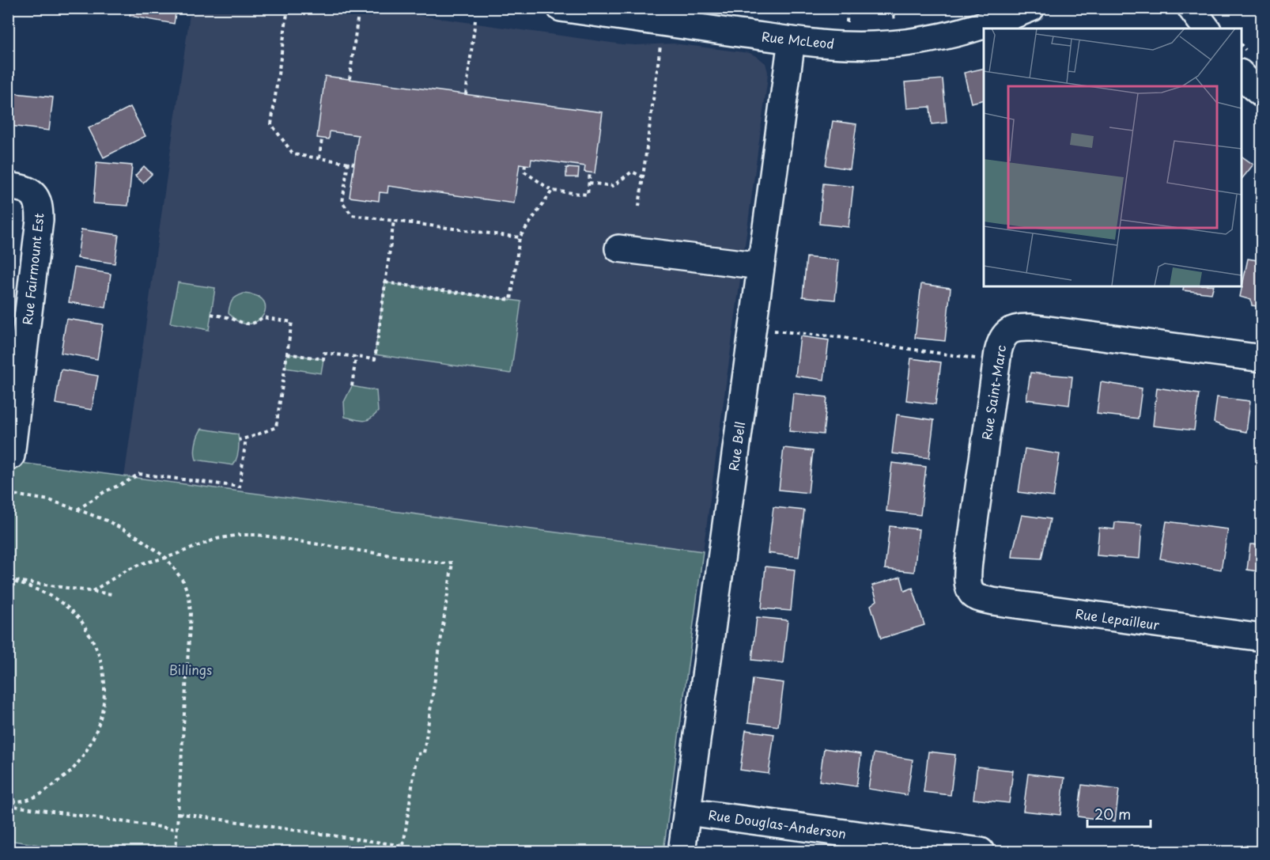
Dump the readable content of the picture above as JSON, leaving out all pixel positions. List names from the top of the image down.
{
  "streets": {
    "street": [
      "Rue McLeod",
      "Rue Fairmount Est",
      "Rue Saint-Marc",
      "Rue Bell",
      "Rue Lepailleur",
      "Rue Douglas-Anderson"
    ]
  },
  "crossings": [
    ["Rue McLeod", "Rue Bell"],
    ["Rue Saint-Marc", "Rue Lepailleur"],
    ["Rue Bell", "Rue Douglas-Anderson"]
  ],
  "parks": ["Billings"],
  "scale_bar": "20 m"
}
